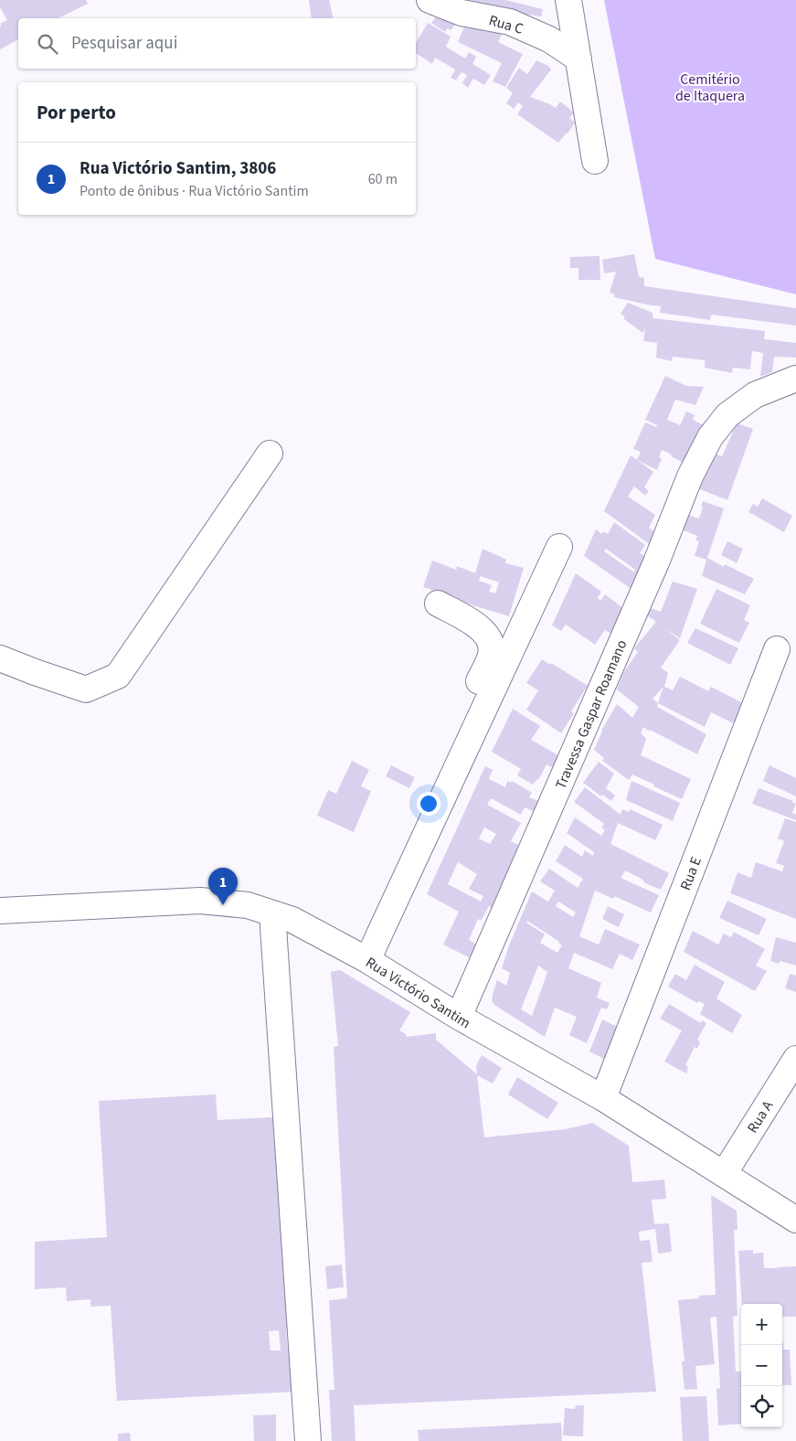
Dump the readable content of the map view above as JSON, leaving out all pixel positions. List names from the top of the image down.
{
  "streets": {
    "street": [
      "Rua C",
      "Travessa Gaspar Roamano",
      "Rua E",
      "Rua Victório Santim",
      "Rua A"
    ]
  },
  "crossings": [
    ["Travessa Gaspar Roamano", "Rua Victório Santim"],
    ["Rua E", "Rua Victório Santim"],
    ["Rua Victório Santim", "Rua A"]
  ],
  "parks": ["Cemitério de Itaquera"],
  "page": {
    "search": "Pesquisar aqui",
    "heading": "Por perto",
    "list": [
      {
        "mark": "1",
        "name": "Rua Victório Santim, 3806",
        "note": "Ponto de ônibus · Rua Victório Santim",
        "value": "60 m"
      }
    ],
    "pins": "1",
    "map_buttons": ["+", "−"]
  }
}
